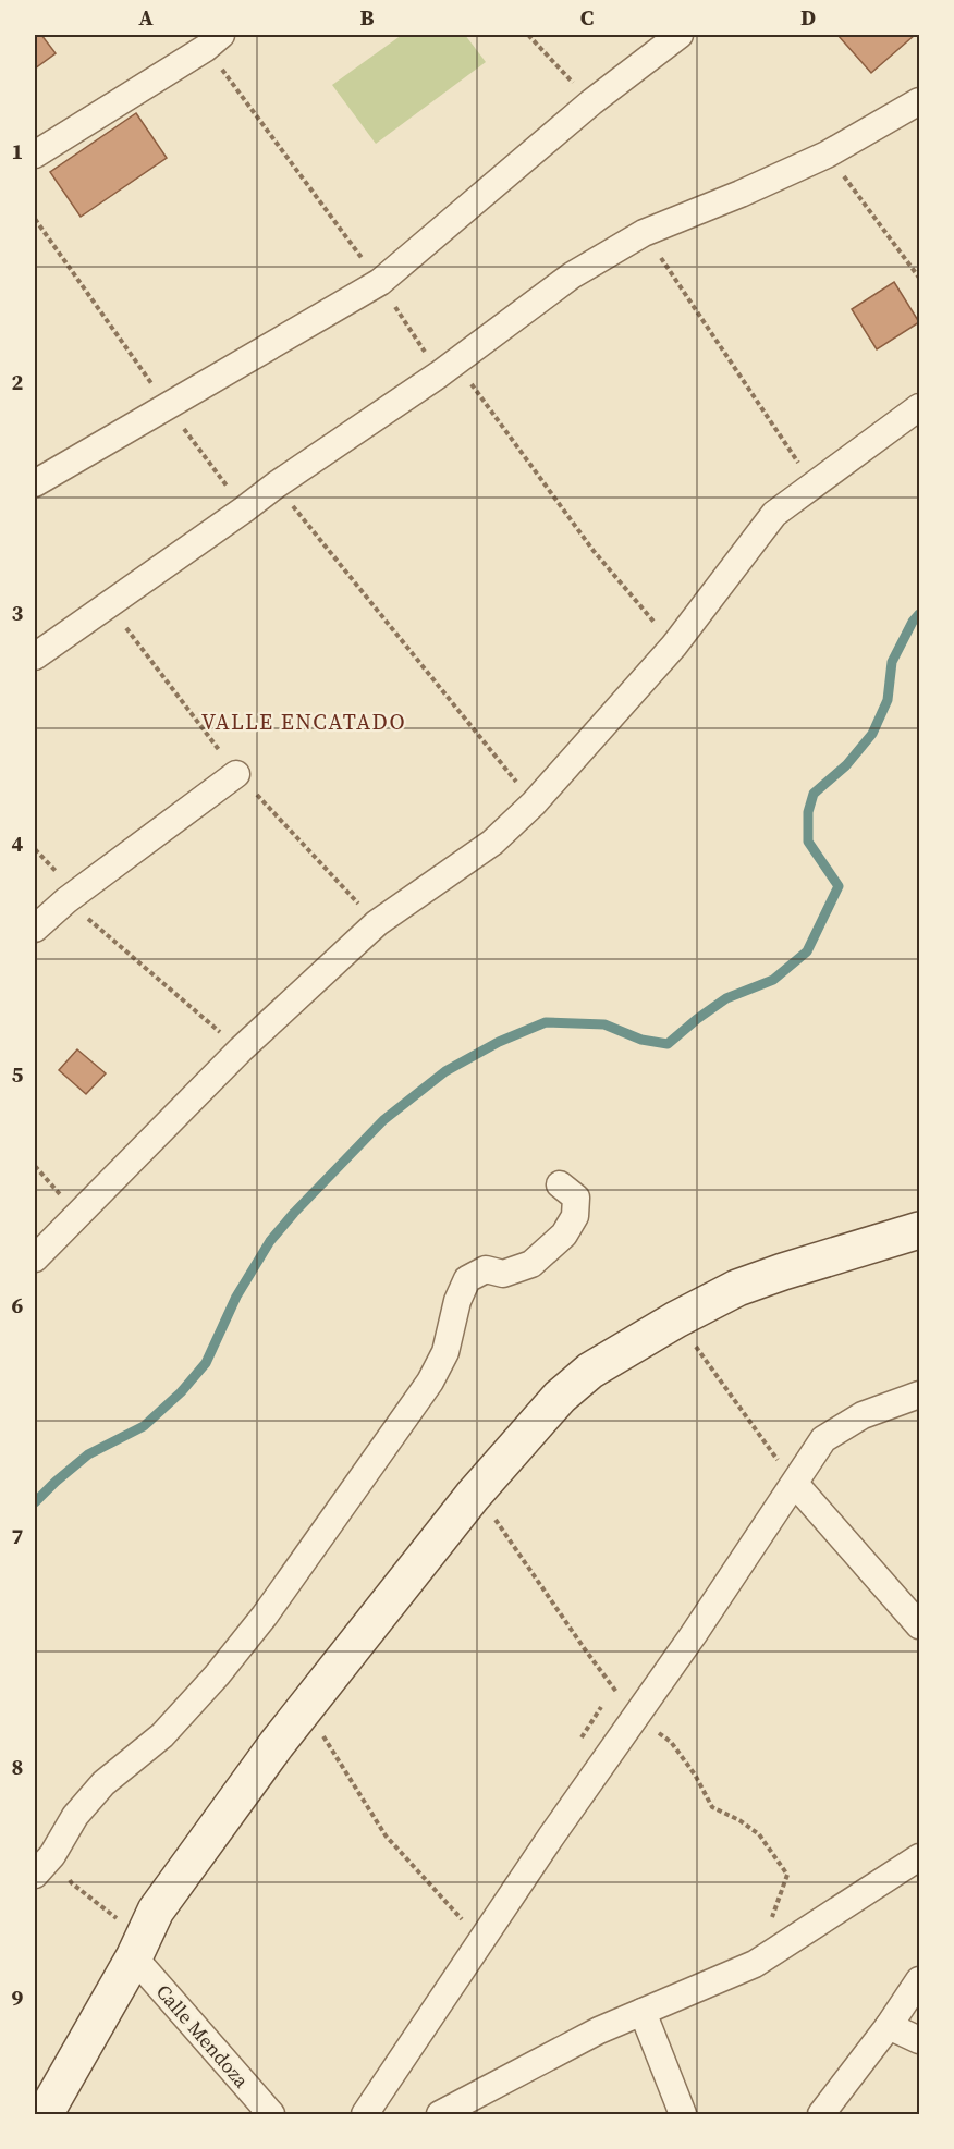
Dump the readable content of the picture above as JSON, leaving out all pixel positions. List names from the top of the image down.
{
  "streets": {
    "street": ["Calle Mendoza"]
  },
  "districts": ["VALLE ENCATADO"],
  "grid": {
    "columns": [
      "A",
      "B",
      "C",
      "D"
    ],
    "rows": [
      "1",
      "2",
      "3",
      "4",
      "5",
      "6",
      "7",
      "8",
      "9"
    ]
  }
}
